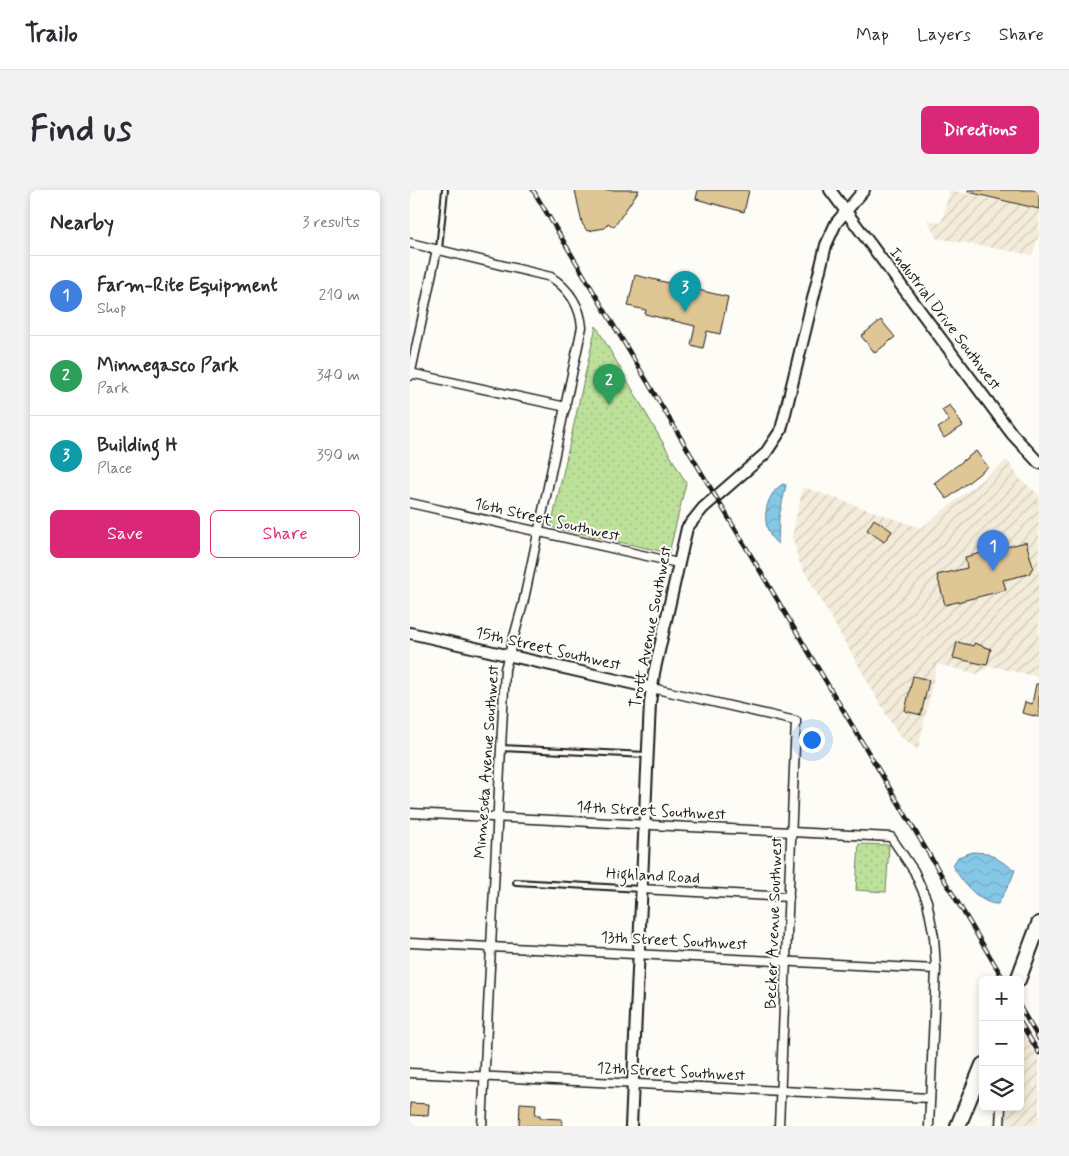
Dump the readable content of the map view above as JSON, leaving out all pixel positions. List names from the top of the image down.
{
  "streets": {
    "street": [
      "Industrial Drive Southwest",
      "16th Street Southwest",
      "Trott Avenue Southwest",
      "15th Street Southwest",
      "Minnesota Avenue Southwest",
      "14th Street Southwest",
      "Highland Road",
      "Becker Avenue Southwest",
      "13th Street Southwest",
      "12th Street Southwest"
    ]
  },
  "crossings": [
    ["Industrial Drive Southwest", "Trott Avenue Southwest"],
    ["16th Street Southwest", "Trott Avenue Southwest"],
    ["16th Street Southwest", "Minnesota Avenue Southwest"],
    ["Trott Avenue Southwest", "15th Street Southwest"],
    ["Trott Avenue Southwest", "14th Street Southwest"],
    ["Trott Avenue Southwest", "Highland Road"],
    ["Trott Avenue Southwest", "13th Street Southwest"],
    ["Trott Avenue Southwest", "12th Street Southwest"],
    ["15th Street Southwest", "Minnesota Avenue Southwest"],
    ["15th Street Southwest", "Becker Avenue Southwest"],
    ["Minnesota Avenue Southwest", "14th Street Southwest"],
    ["Minnesota Avenue Southwest", "13th Street Southwest"],
    ["Minnesota Avenue Southwest", "12th Street Southwest"],
    ["14th Street Southwest", "Becker Avenue Southwest"],
    ["14th Street Southwest", "13th Street Southwest"],
    ["Highland Road", "Becker Avenue Southwest"],
    ["Becker Avenue Southwest", "13th Street Southwest"],
    ["Becker Avenue Southwest", "12th Street Southwest"]
  ],
  "page": {
    "header": "Trailo",
    "nav": ["Map", "Layers", "Share"],
    "buttons": [
      "Directions",
      ["Save", "Share"]
    ],
    "title": "Find us",
    "heading": ["Nearby", "3 results"],
    "list": [
      {
        "mark": "1",
        "name": "Farm-Rite Equipment",
        "note": "Shop",
        "value": "210 m"
      },
      {
        "mark": "2",
        "name": "Minnegasco Park",
        "note": "Park",
        "value": "340 m"
      },
      {
        "mark": "3",
        "name": "Building H",
        "note": "Place",
        "value": "390 m"
      }
    ],
    "pins": ["3", "2", "1"],
    "map_buttons": ["+", "−"]
  }
}
